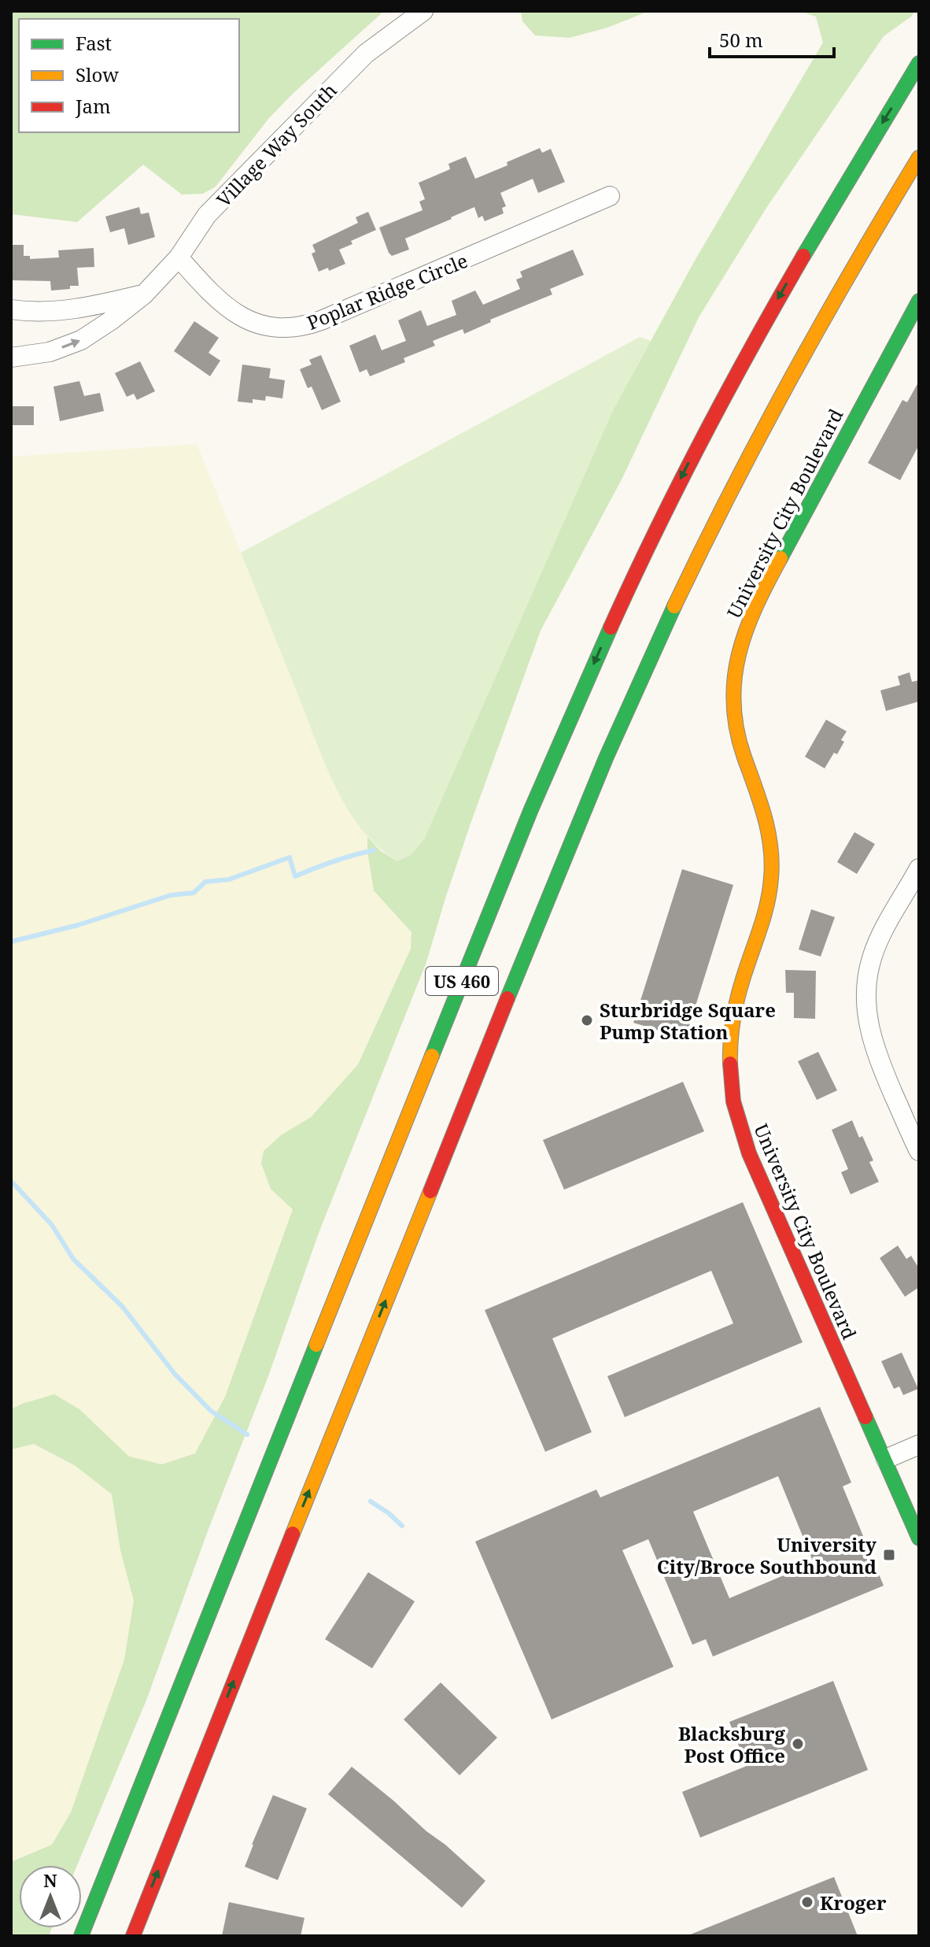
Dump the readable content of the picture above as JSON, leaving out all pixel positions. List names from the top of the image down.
{
  "streets": {
    "main road": ["University City Boulevard", "US 460"],
    "street": ["Village Way South", "Poplar Ridge Circle"]
  },
  "crossings": [
    ["Village Way South", "Poplar Ridge Circle"]
  ],
  "places": {
    "other": ["Sturbridge Square Pump Station", "Blacksburg Post Office", "Kroger"],
    "transit": ["University City/Broce Southbound"]
  },
  "legend": ["Fast", "Slow", "Jam"],
  "scale_bar": "50 m",
  "north": "top"
}
